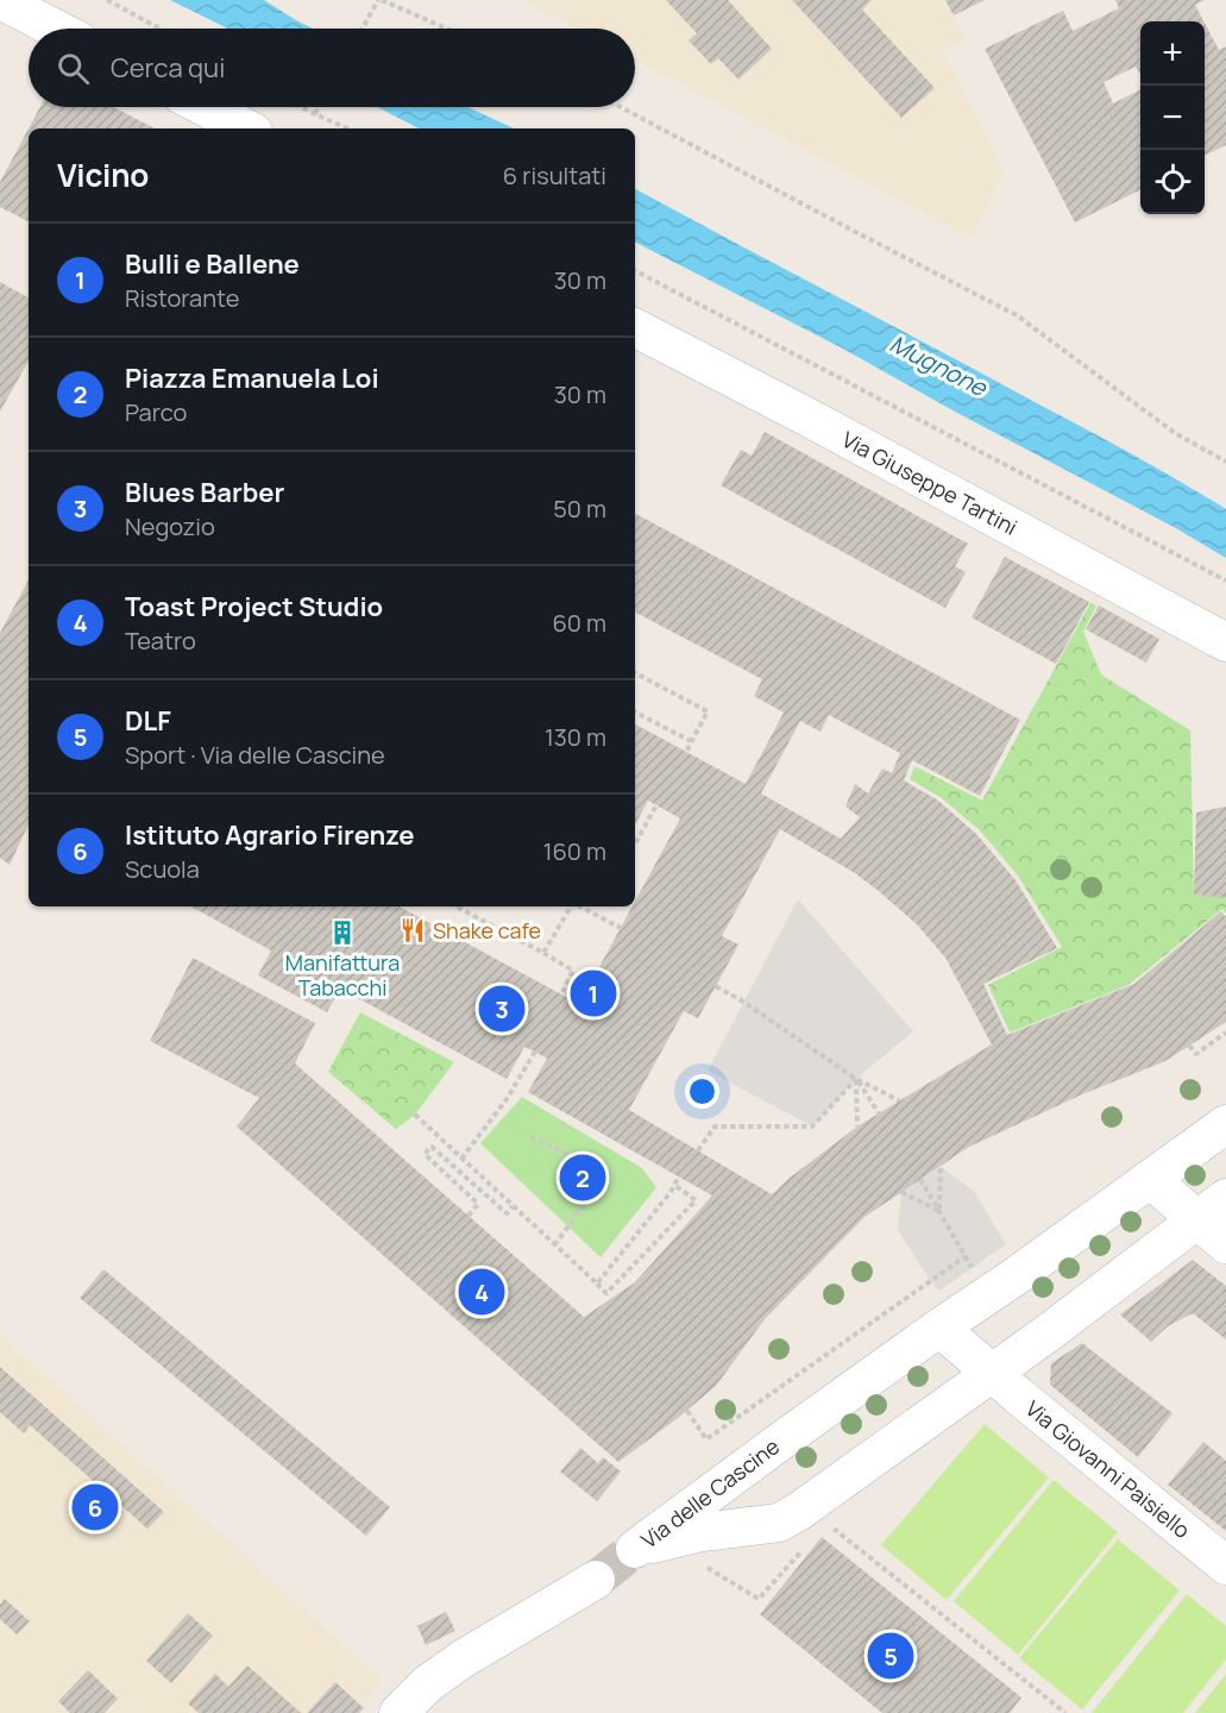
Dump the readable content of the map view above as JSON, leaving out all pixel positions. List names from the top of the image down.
{
  "streets": {
    "street": ["Via Giuseppe Tartini", "Via Giovanni Paisiello", "Via delle Cascine"]
  },
  "crossings": [
    ["Via Giovanni Paisiello", "Via delle Cascine"]
  ],
  "water": ["Mugnone"],
  "places": {
    "restaurant": ["Shake cafe"],
    "building": ["Manifattura Tabacchi"]
  },
  "page": {
    "map_buttons": ["+", "−"],
    "search": "Cerca qui",
    "heading": ["Vicino", "6 risultati"],
    "list": [
      {
        "mark": "1",
        "name": "Bulli e Ballene",
        "note": "Ristorante",
        "value": "30 m"
      },
      {
        "mark": "2",
        "name": "Piazza Emanuela Loi",
        "note": "Parco",
        "value": "30 m"
      },
      {
        "mark": "3",
        "name": "Blues Barber",
        "note": "Negozio",
        "value": "50 m"
      },
      {
        "mark": "4",
        "name": "Toast Project Studio",
        "note": "Teatro",
        "value": "60 m"
      },
      {
        "mark": "5",
        "name": "DLF",
        "note": "Sport · Via delle Cascine",
        "value": "130 m"
      },
      {
        "mark": "6",
        "name": "Istituto Agrario Firenze",
        "note": "Scuola",
        "value": "160 m"
      }
    ],
    "pins": [
      "1",
      "3",
      "2",
      "4",
      "6",
      "5"
    ]
  }
}
